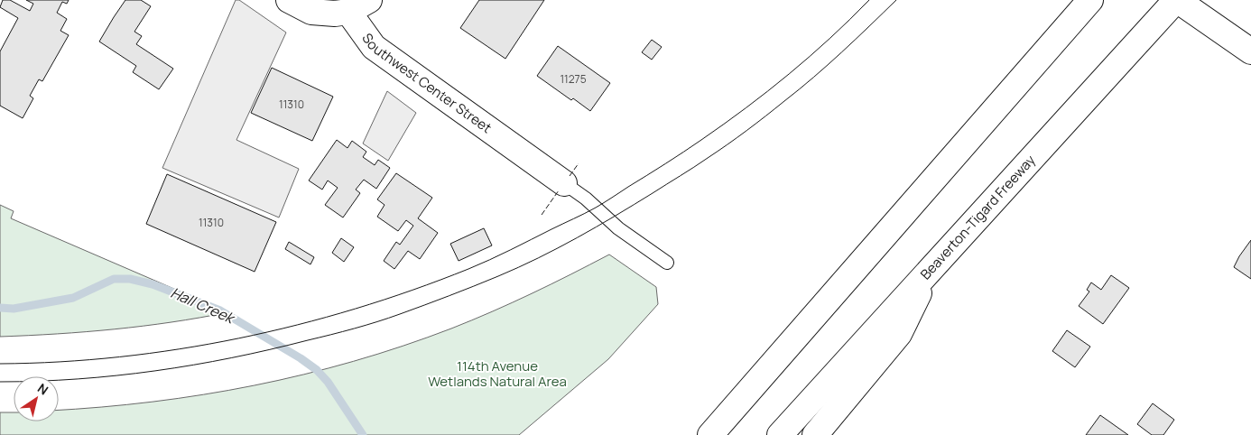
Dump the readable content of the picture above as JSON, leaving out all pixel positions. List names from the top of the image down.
{
  "streets": {
    "main road": ["Southwest Center Street", "Beaverton-Tigard Freeway"]
  },
  "water": ["Hall Creek"],
  "parks": ["114th Avenue Wetlands Natural Area"],
  "house_numbers": ["11275", "11310", "11310"],
  "north": "top right"
}
